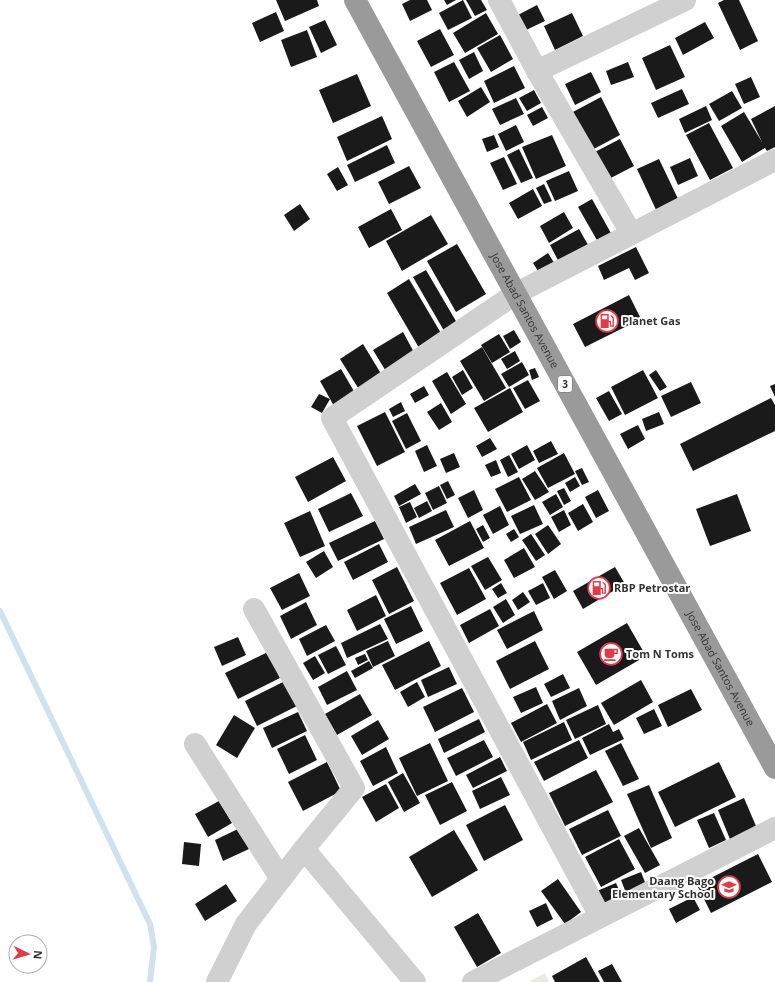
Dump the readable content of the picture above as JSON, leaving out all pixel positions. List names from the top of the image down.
{
  "streets": {
    "highway": ["Jose Abad Santos Avenue", "3"]
  },
  "places": {
    "fuel station": ["Planet Gas", "RBP Petrostar"],
    "cafe": ["Tom N Toms"],
    "school or university": ["Daang Bago Elementary School"]
  },
  "north": "right"
}
